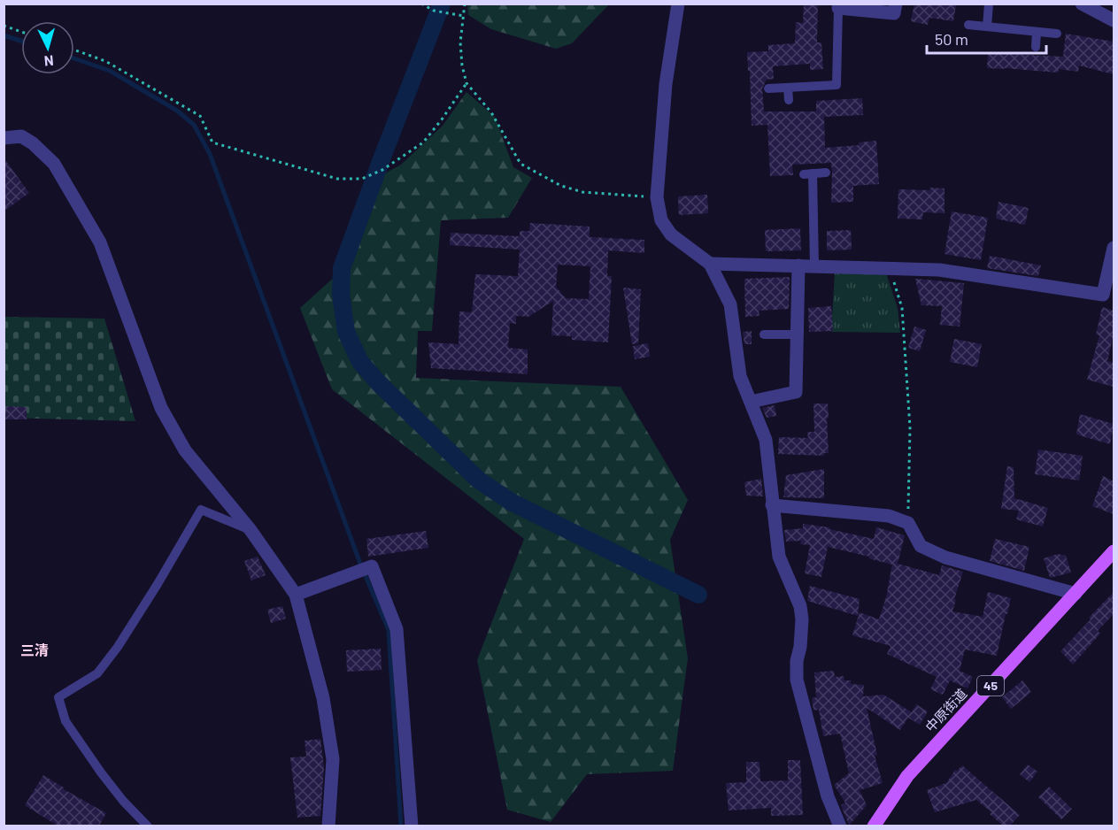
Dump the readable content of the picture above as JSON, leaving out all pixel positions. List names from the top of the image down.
{
  "streets": {
    "main road": ["45", "中原街道"]
  },
  "districts": ["三清"],
  "scale_bar": "50 m",
  "north": "bottom"
}
